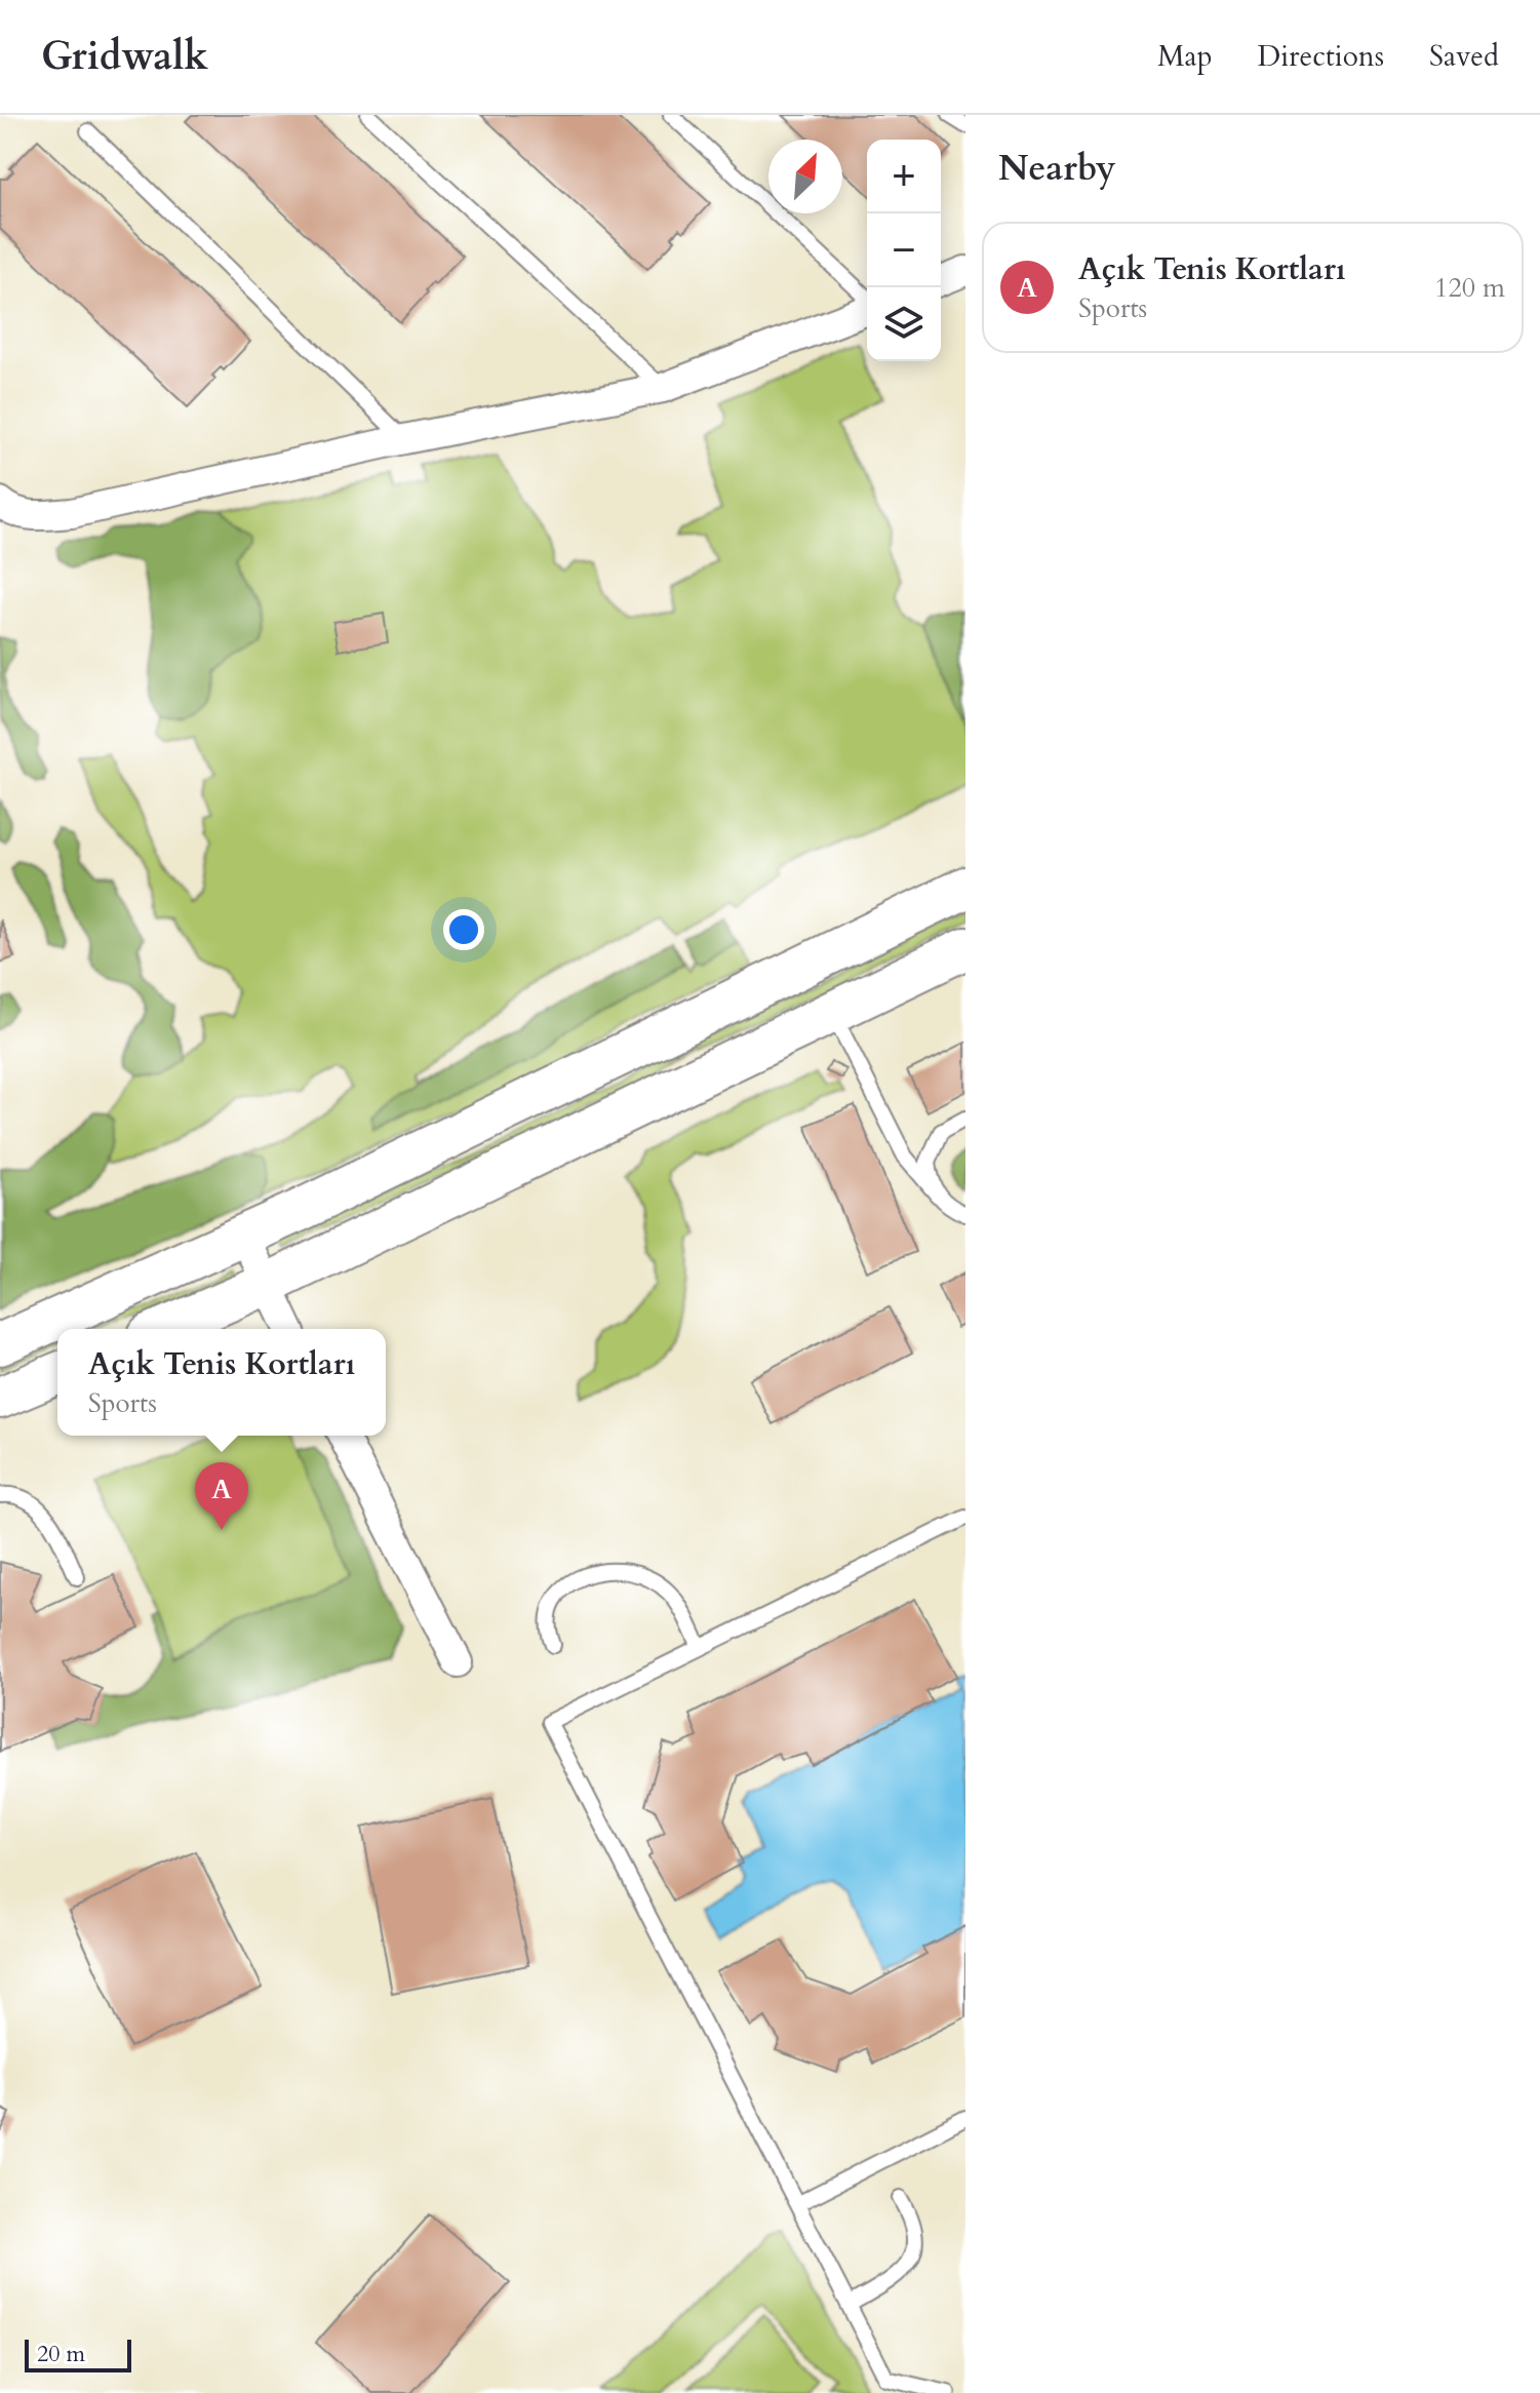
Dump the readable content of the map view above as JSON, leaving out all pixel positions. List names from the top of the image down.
{
  "scale_bar": "20 m",
  "north": "top right",
  "page": {
    "header": "Gridwalk",
    "nav": ["Map", "Directions", "Saved"],
    "heading": "Nearby",
    "map_buttons": ["+", "−"],
    "list": [
      {
        "mark": "A",
        "name": "Açık Tenis Kortları",
        "note": "Sports",
        "value": "120 m"
      }
    ],
    "popup": ["Açık Tenis Kortları", "Sports"],
    "pins": "A",
    "scale": "20 m"
  }
}
